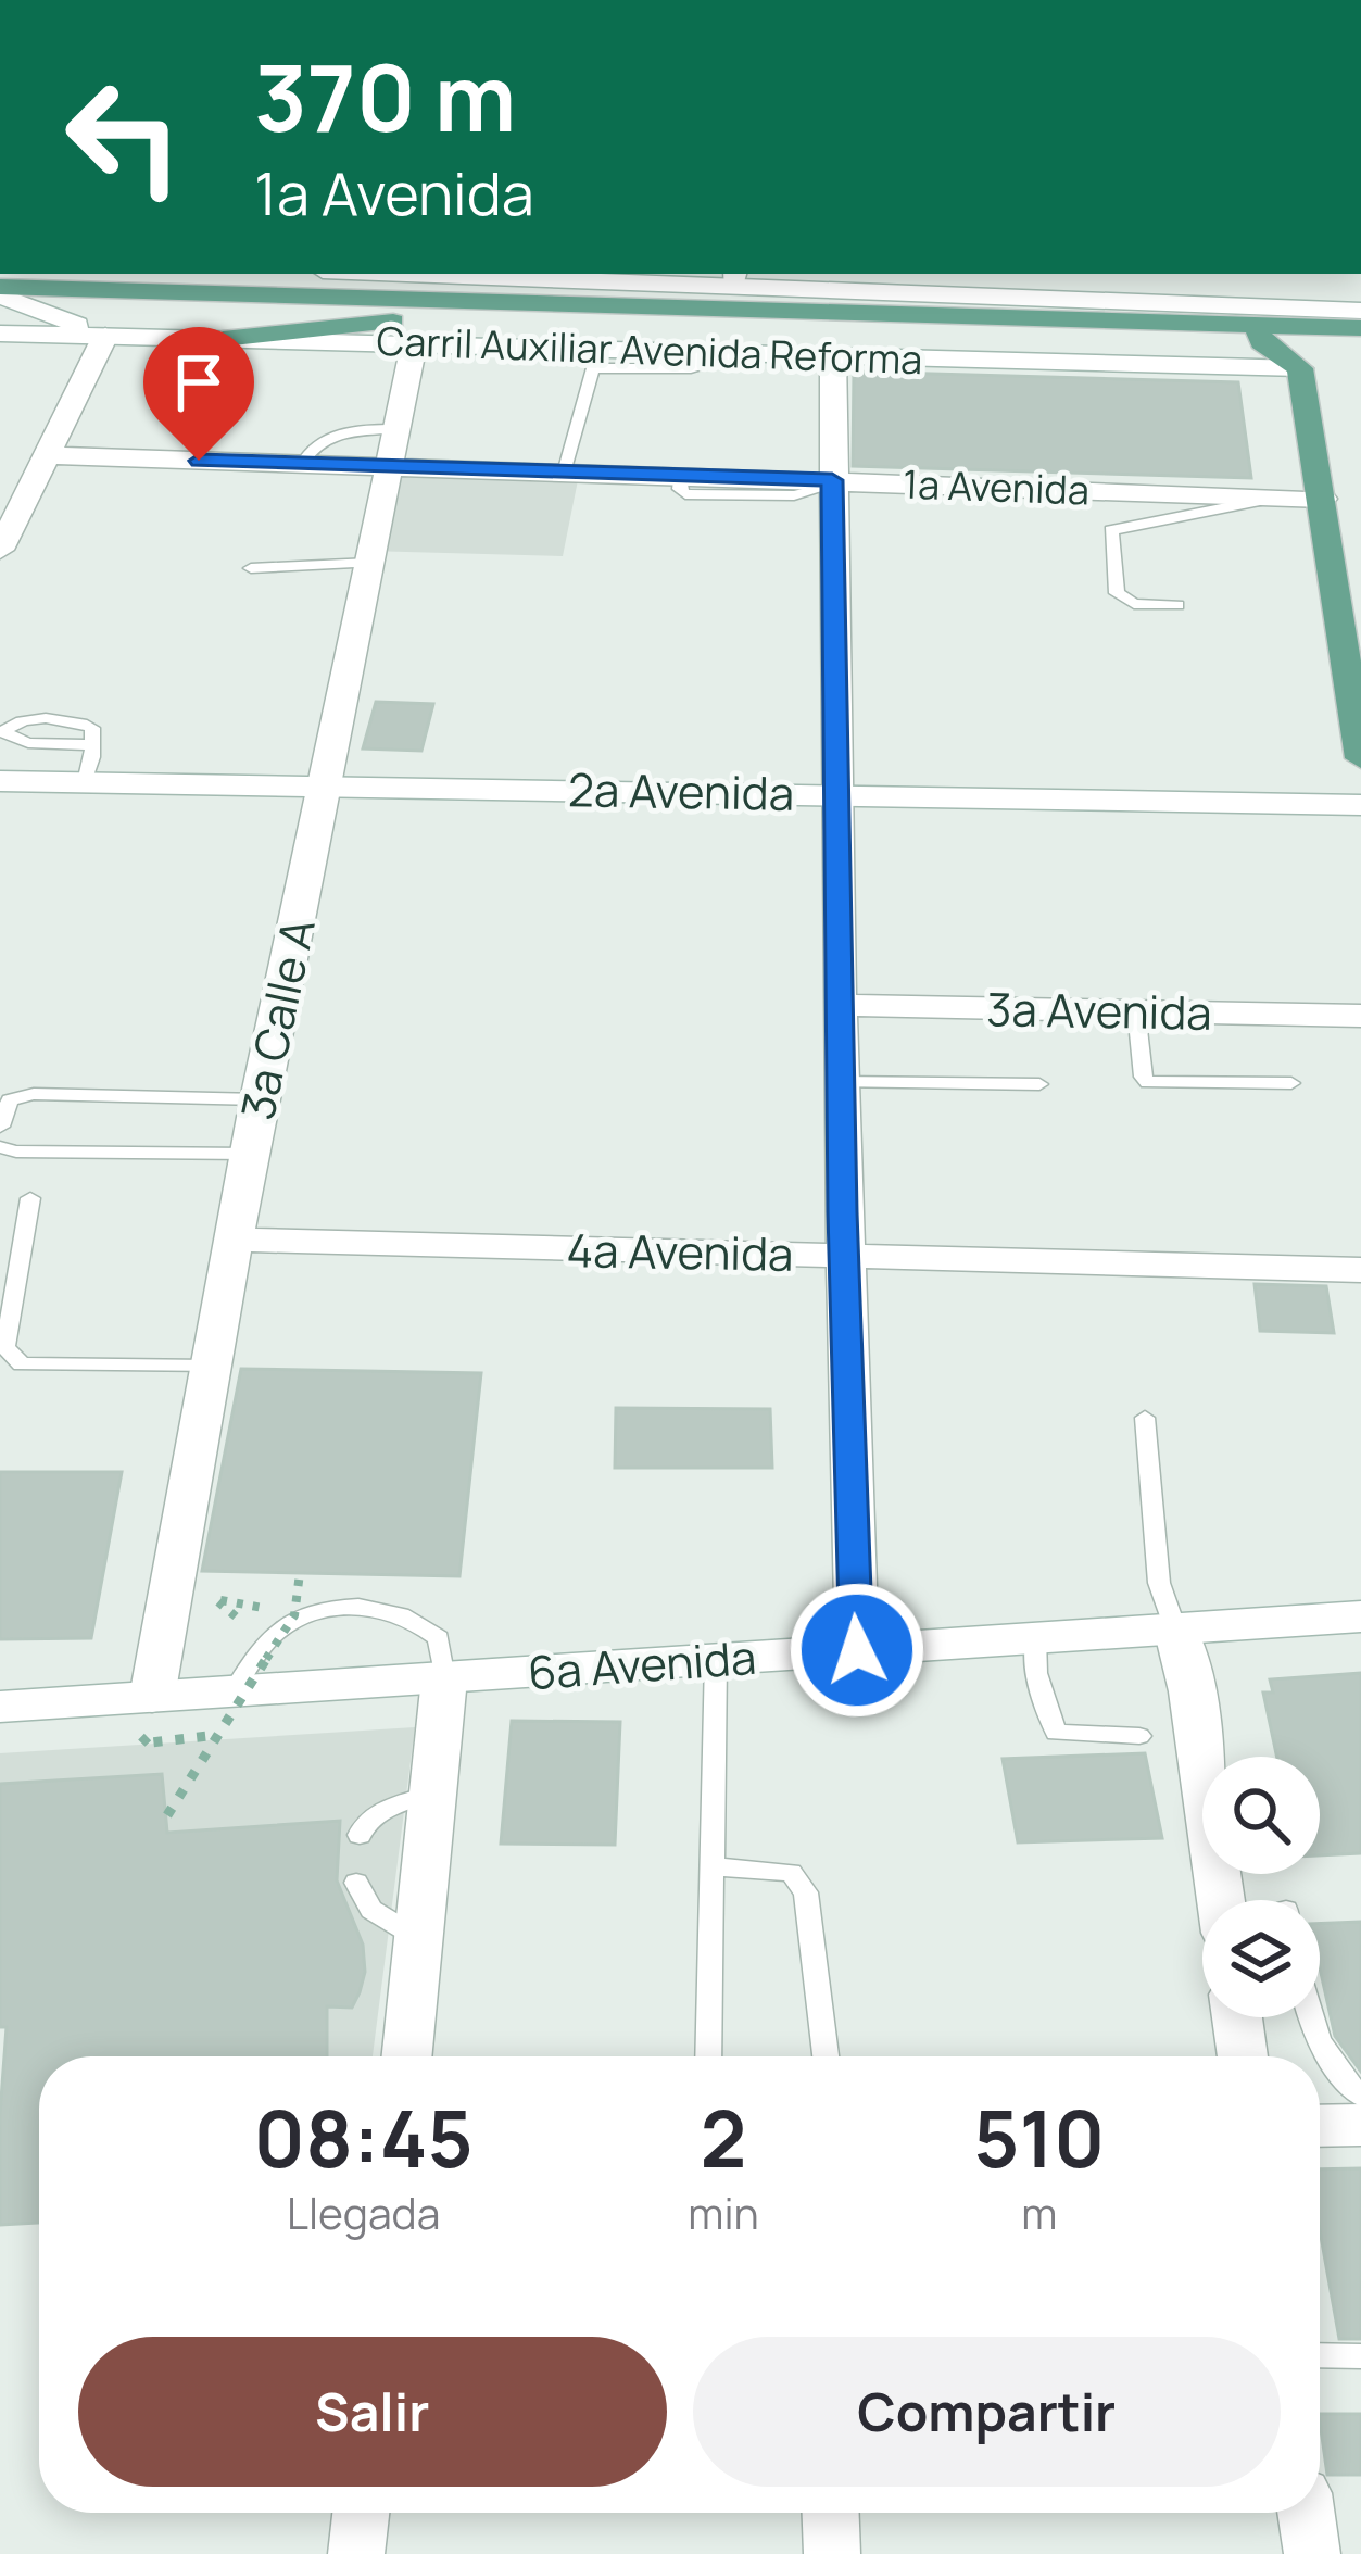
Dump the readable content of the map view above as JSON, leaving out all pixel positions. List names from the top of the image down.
{
  "streets": {
    "street": [
      "Carril Auxiliar Avenida Reforma",
      "1a Avenida",
      "2a Avenida",
      "3a Avenida",
      "3a Calle A",
      "4a Avenida",
      "6a Avenida"
    ]
  },
  "crossings": [
    ["Carril Auxiliar Avenida Reforma", "3a Calle A"],
    ["1a Avenida", "3a Calle A"],
    ["2a Avenida", "3a Calle A"],
    ["3a Calle A", "4a Avenida"],
    ["3a Calle A", "6a Avenida"]
  ],
  "page": {
    "turn": ["370 m", "1a Avenida"],
    "eta": [
      "08:45",
      "Llegada",
      "2",
      "min",
      "510",
      "m"
    ],
    "buttons": ["Salir", "Compartir"]
  }
}
